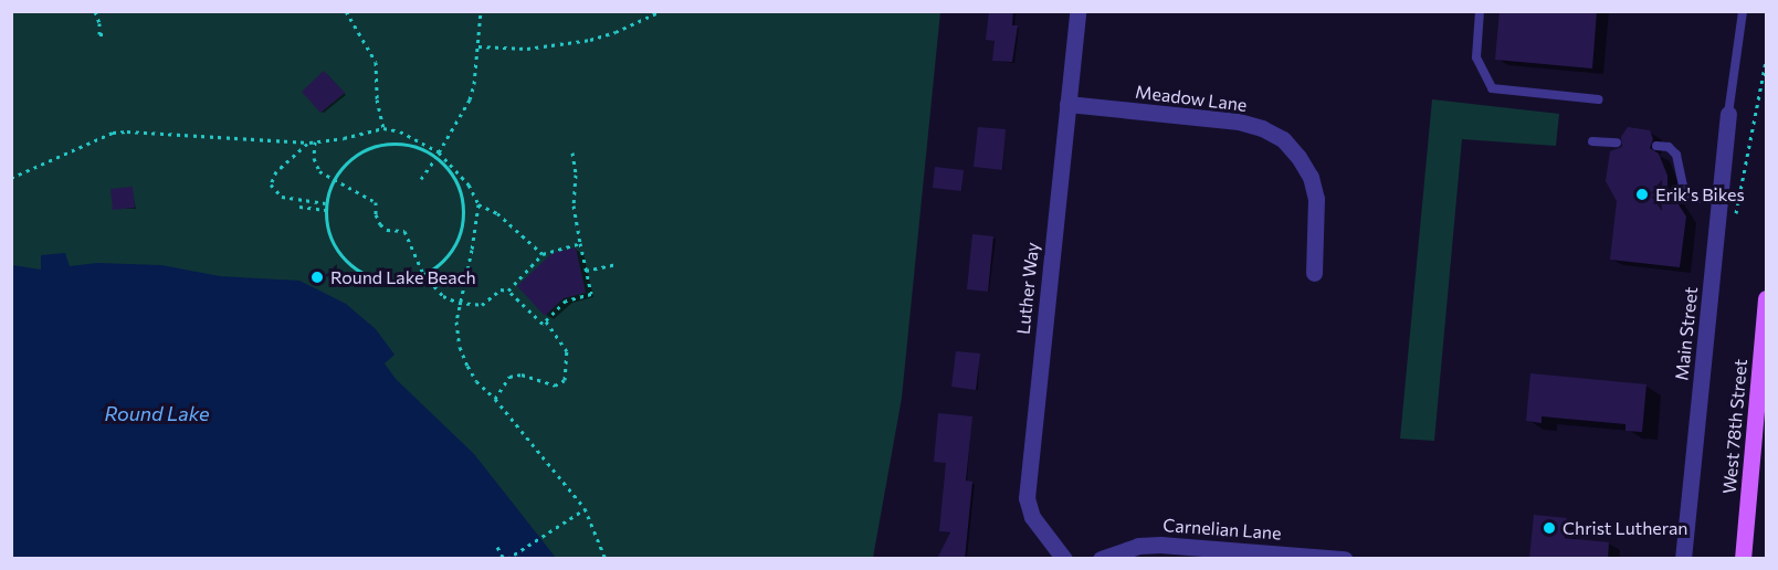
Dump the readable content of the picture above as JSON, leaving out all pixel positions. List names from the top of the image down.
{
  "streets": {
    "main road": ["West 78th Street"],
    "street": [
      "Meadow Lane",
      "Luther Way",
      "Main Street",
      "Carnelian Lane"
    ]
  },
  "crossings": [
    ["Meadow Lane", "Luther Way"]
  ],
  "water": ["Round Lake"],
  "places": ["Erik's Bikes", "Round Lake Beach", "Christ Lutheran"]
}
